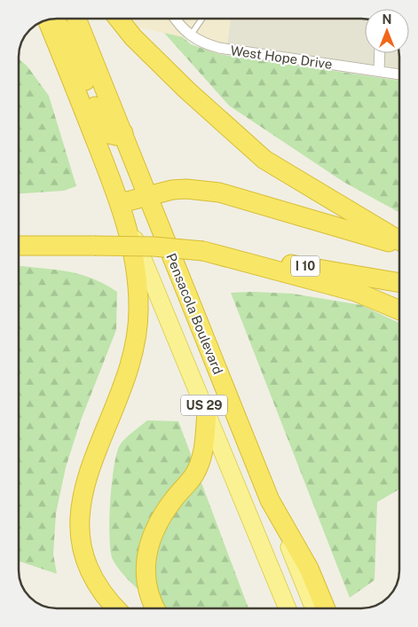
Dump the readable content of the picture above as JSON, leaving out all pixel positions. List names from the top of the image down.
{
  "streets": {
    "highway": ["I 10", "Pensacola Boulevard", "US 29"],
    "street": ["West Hope Drive"]
  },
  "north": "top"
}
